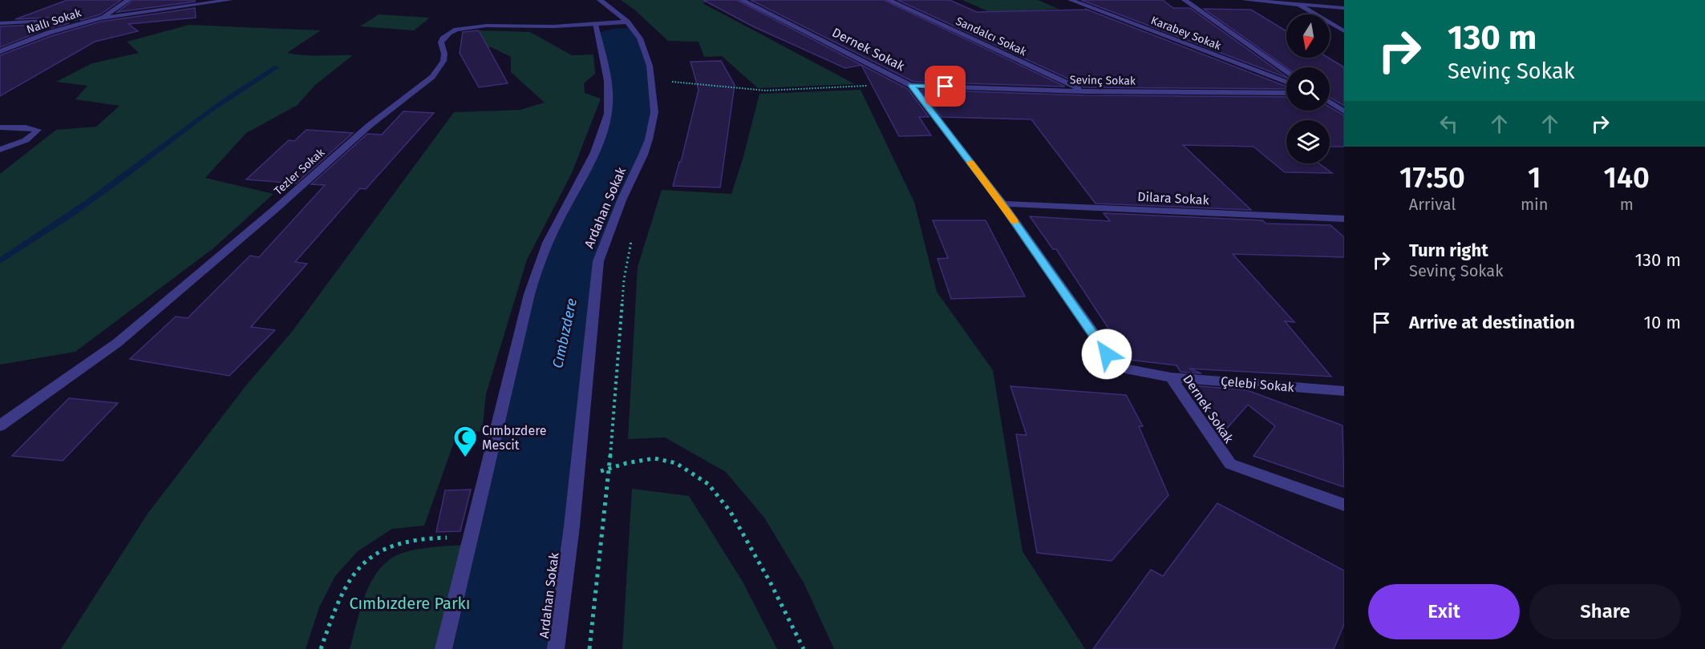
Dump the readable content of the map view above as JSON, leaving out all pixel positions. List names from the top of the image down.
{
  "streets": {
    "street": [
      "Nallı Sokak",
      "Karabey Sokak",
      "Sandalcı Sokak",
      "Dernek Sokak",
      "Sevinç Sokak",
      "Tezler Sokak",
      "Dilara Sokak",
      "Ardahan Sokak",
      "Çelebi Sokak"
    ]
  },
  "crossings": [
    ["Sandalcı Sokak", "Sevinç Sokak"],
    ["Dernek Sokak", "Sevinç Sokak"],
    ["Dernek Sokak", "Dilara Sokak"],
    ["Dernek Sokak", "Çelebi Sokak"],
    ["Tezler Sokak", "Ardahan Sokak"]
  ],
  "water": ["Cımbızdere"],
  "parks": ["Cımbızdere Parkı"],
  "places": {
    "mosque": ["Cımbızdere Mescit"]
  },
  "north": "bottom",
  "page": {
    "turn": ["130 m", "Sevinç Sokak"],
    "eta": [
      "17:50",
      "Arrival",
      "1",
      "min",
      "140",
      "m"
    ],
    "list": [
      {
        "name": "Turn right",
        "note": "Sevinç Sokak",
        "value": "130 m"
      },
      {
        "name": "Arrive at destination",
        "value": "10 m"
      }
    ],
    "buttons": ["Exit", "Share"]
  }
}
